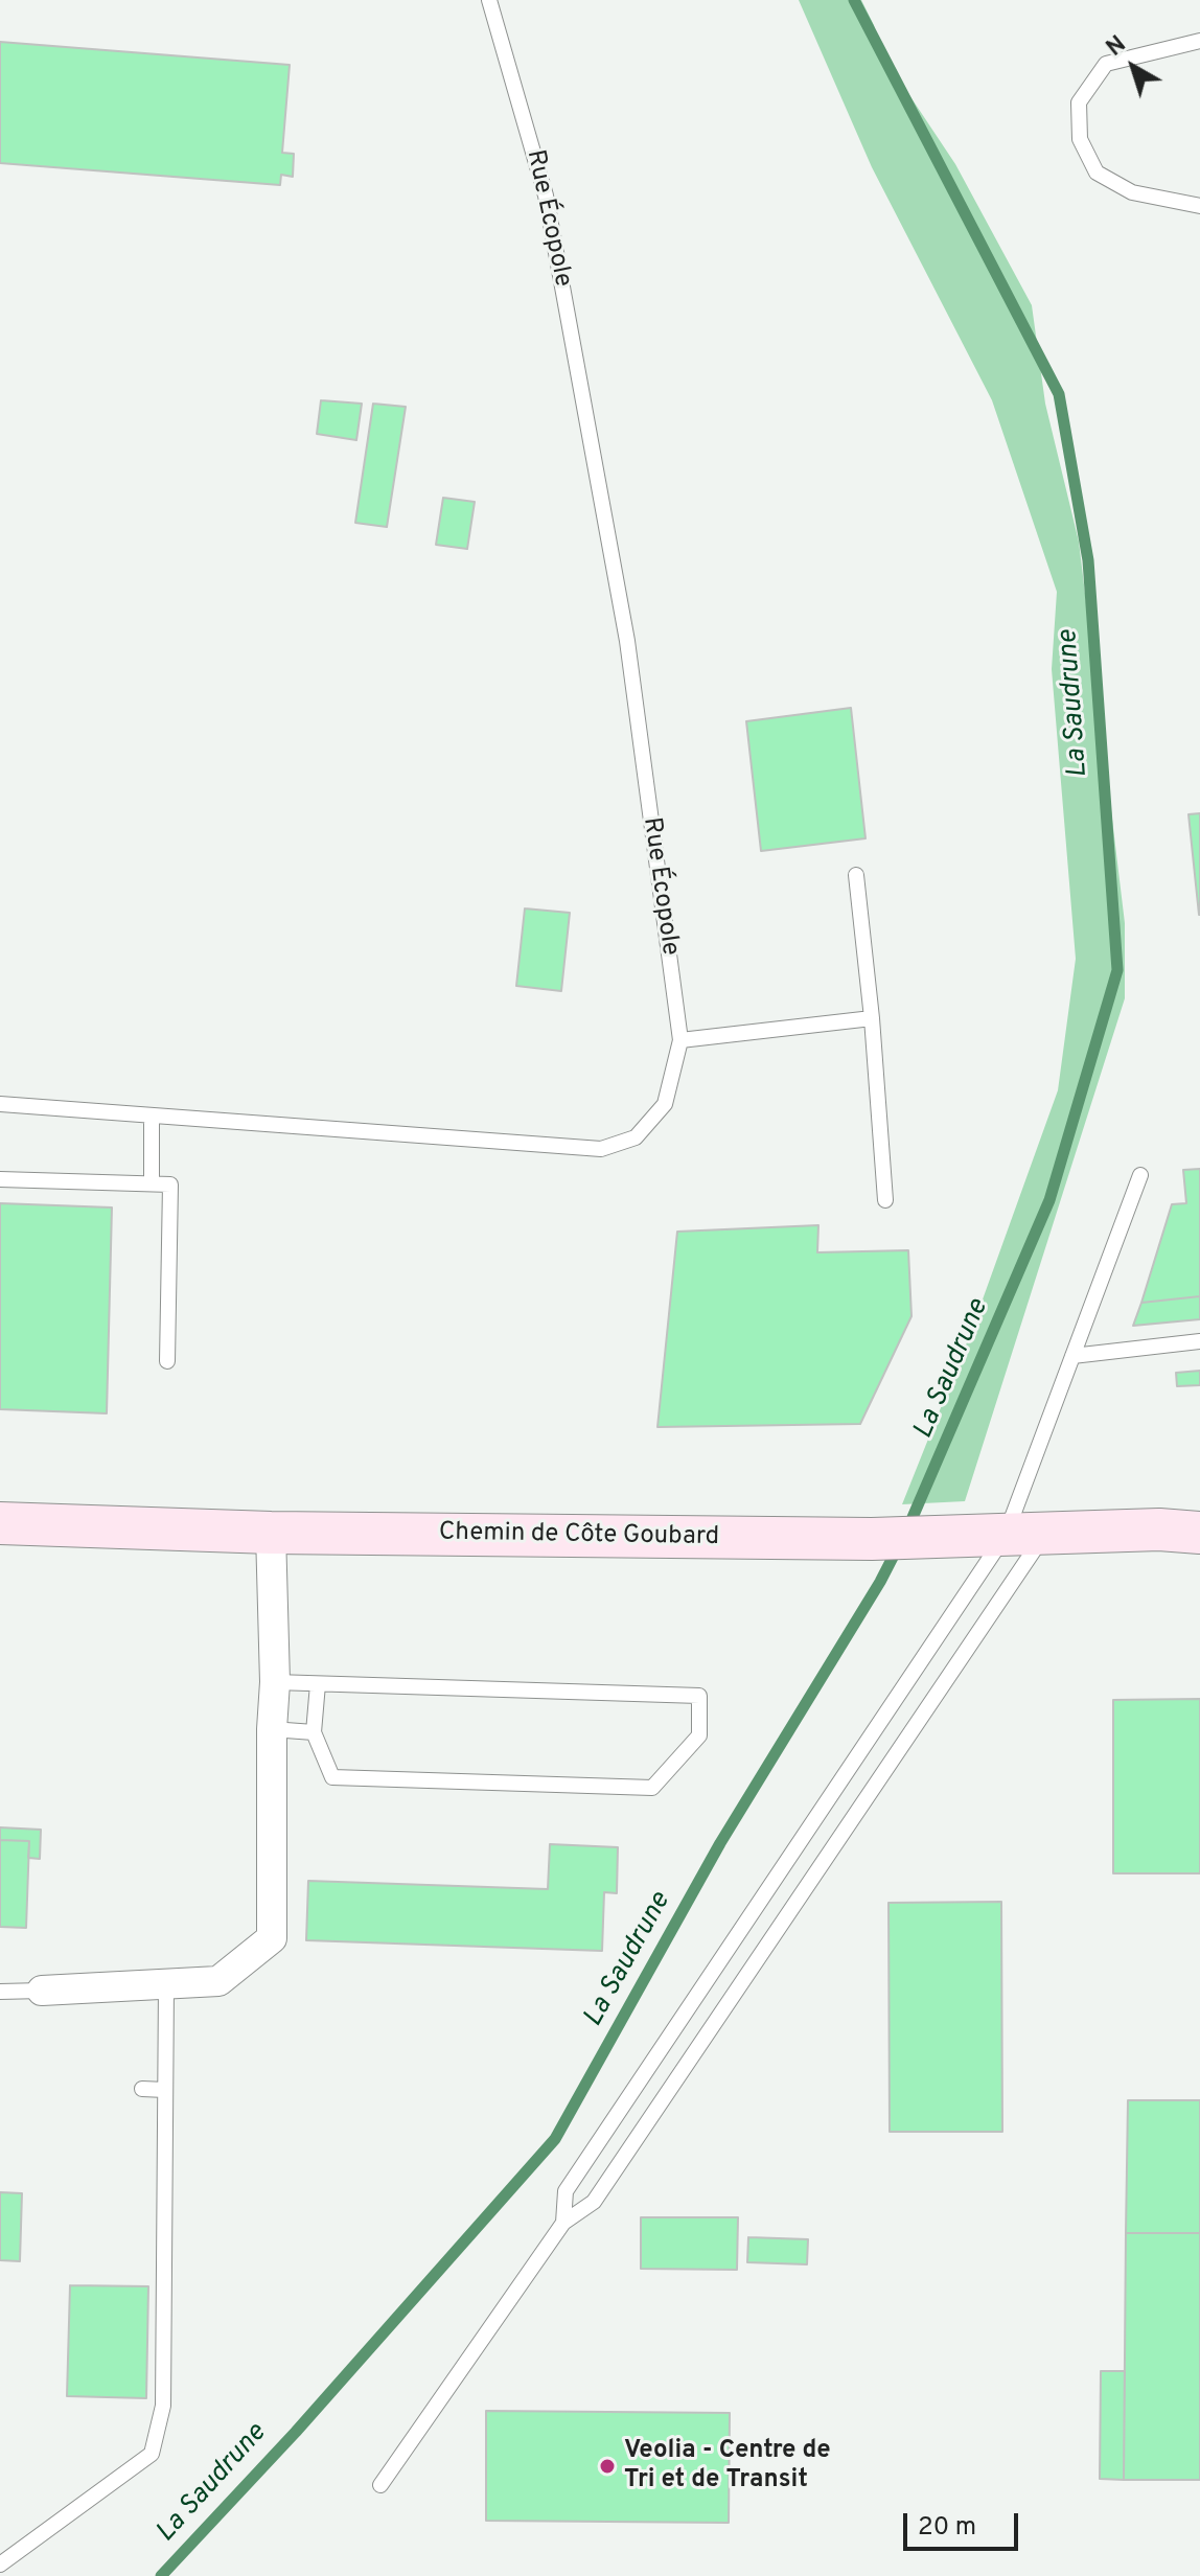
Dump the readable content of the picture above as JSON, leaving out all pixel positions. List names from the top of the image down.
{
  "streets": {
    "main road": ["Chemin de Côte Goubard"],
    "lane": ["Rue Écopole"]
  },
  "water": ["La Saudrune"],
  "places": ["Veolia - Centre de Tri et de Transit"],
  "scale_bar": "20 m",
  "north": "top left"
}
